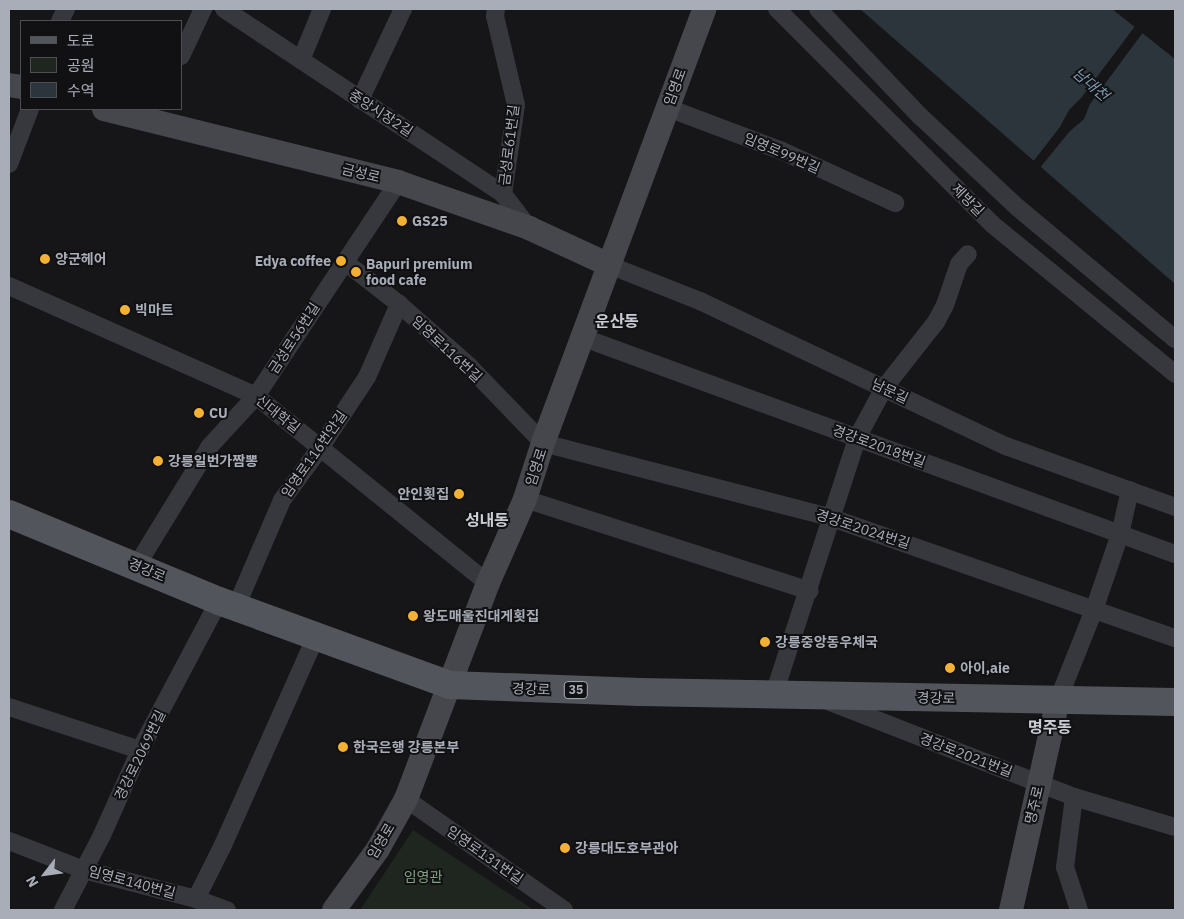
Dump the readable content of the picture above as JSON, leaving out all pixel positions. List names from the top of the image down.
{
  "streets": {
    "main road": ["경강로", "35"],
    "street": [
      "임영로",
      "중앙시장2길",
      "금성로61번길",
      "임영로99번길",
      "금성로",
      "제방길",
      "금성로56번길",
      "임영로116번길",
      "남문길",
      "신대학길",
      "경강로2018번길",
      "임영로116번안길",
      "경강로2024번길",
      "경강로2069번길",
      "경강로2021번길",
      "명주로",
      "임영로131번길",
      "임영로140번길"
    ]
  },
  "crossings": [
    ["임영로", "임영로99번길"],
    ["임영로", "금성로"],
    ["임영로", "임영로116번길"],
    ["임영로", "남문길"],
    ["임영로", "신대학길"],
    ["임영로", "경강로2018번길"],
    ["임영로", "경강로2024번길"],
    ["임영로", "경강로"],
    ["임영로", "임영로131번길"],
    ["중앙시장2길", "금성로61번길"],
    ["중앙시장2길", "금성로"],
    ["금성로", "금성로56번길"],
    ["금성로", "남문길"],
    ["금성로56번길", "임영로116번길"],
    ["금성로56번길", "신대학길"],
    ["금성로56번길", "경강로"],
    ["임영로116번길", "임영로116번안길"],
    ["임영로116번길", "경강로2024번길"],
    ["신대학길", "임영로116번안길"],
    ["임영로116번안길", "경강로"],
    ["임영로116번안길", "경강로2069번길"],
    ["경강로", "경강로2069번길"],
    ["경강로", "경강로2021번길"],
    ["경강로", "명주로"],
    ["경강로2069번길", "임영로140번길"],
    ["경강로2021번길", "명주로"]
  ],
  "districts": ["운산동", "성내동", "명주동"],
  "water": ["남대천"],
  "parks": ["임영관"],
  "places": [
    "GS25",
    "양군헤어",
    "Edya coffee",
    "Bapuri premium food cafe",
    "빅마트",
    "CU",
    "강릉일번가짬뽕",
    "안인횟집",
    "왕도매울진대게횟집",
    "강릉중앙동우체국",
    "아이,aie",
    "한국은행 강릉본부",
    "강릉대도호부관아"
  ],
  "legend": ["도로", "공원", "수역"],
  "north": "bottom left"
}
